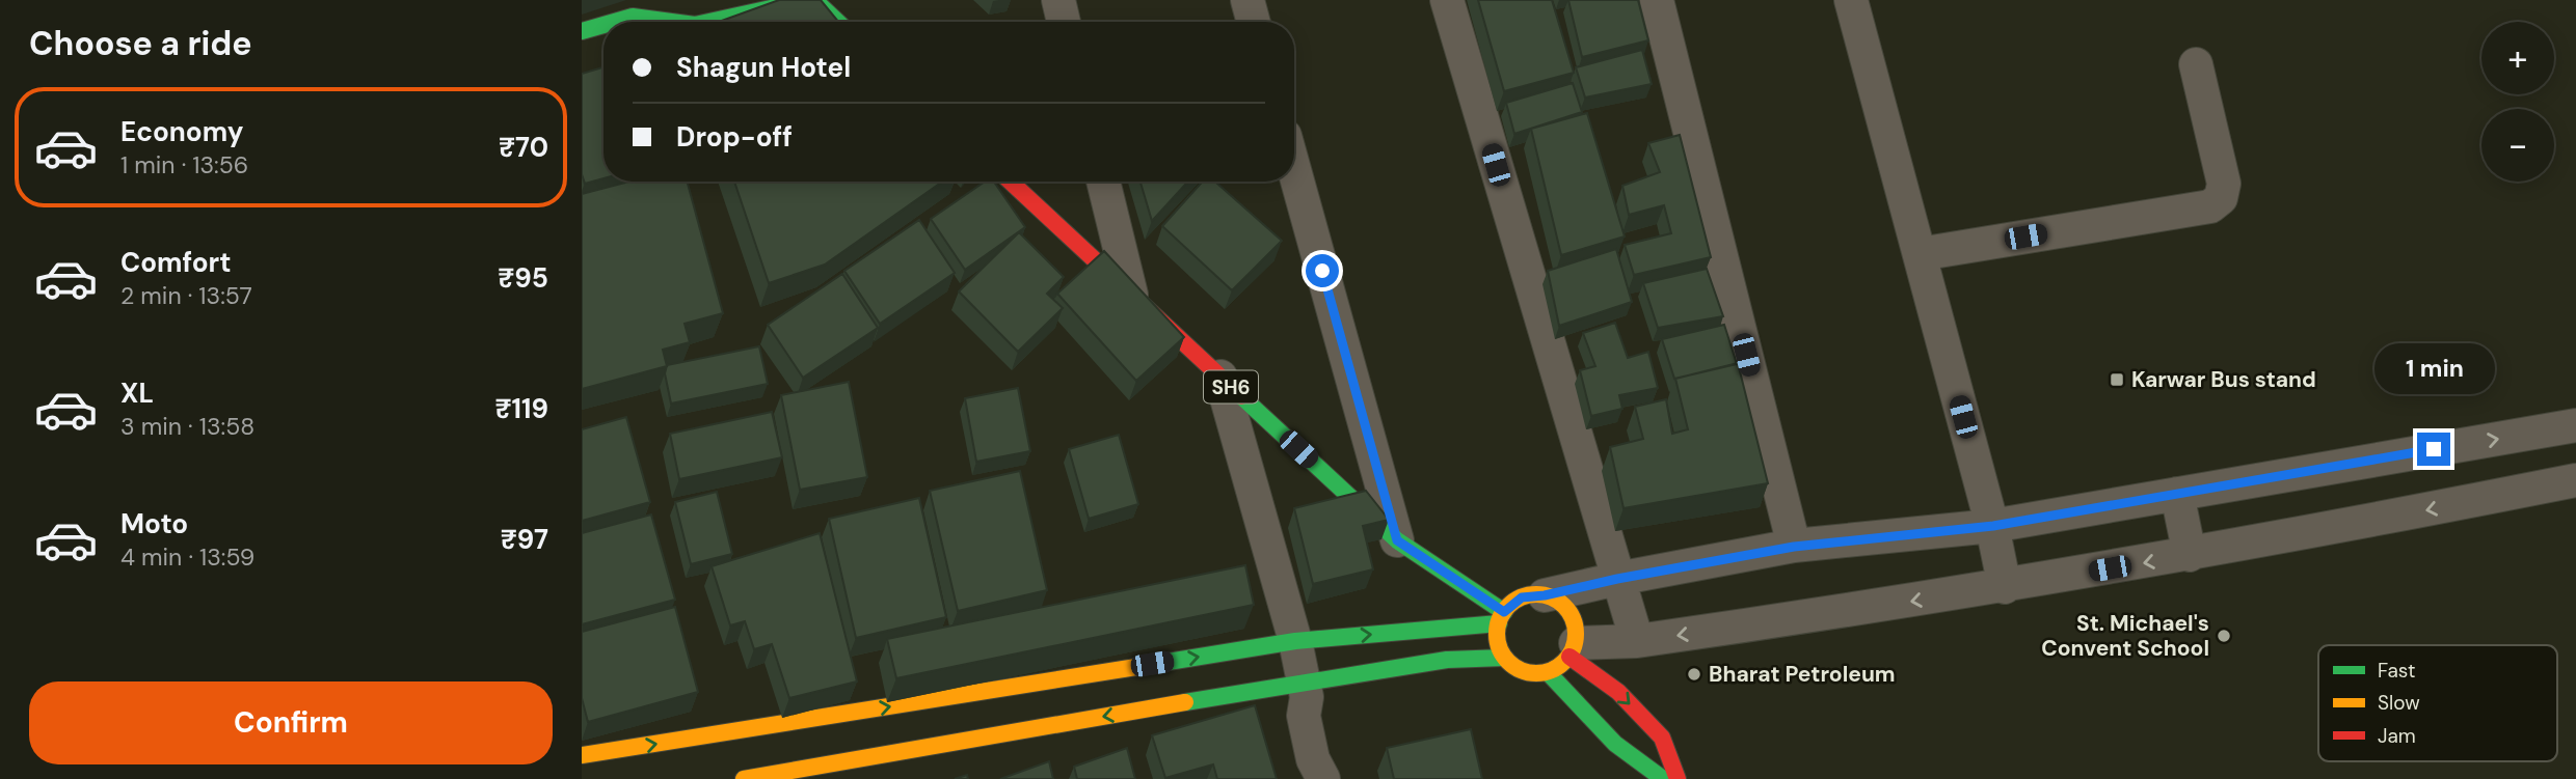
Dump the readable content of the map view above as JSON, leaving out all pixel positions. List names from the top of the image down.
{
  "streets": {
    "street": ["SH6"]
  },
  "places": {
    "transit": ["Karwar Bus stand"],
    "other": ["St. Michael's Convent School", "Bharat Petroleum"]
  },
  "legend": ["Fast", "Slow", "Jam"],
  "page": {
    "heading": "Choose a ride",
    "map_buttons": ["+", "−"],
    "banner": ["Shagun Hotel", "Drop-off"],
    "list": [
      {
        "name": "Economy",
        "note": "1 min · 13:56",
        "value": "₹70"
      },
      {
        "name": "Comfort",
        "note": "2 min · 13:57",
        "value": "₹95"
      },
      {
        "name": "XL",
        "note": "3 min · 13:58",
        "value": "₹119"
      },
      {
        "name": "Moto",
        "note": "4 min · 13:59",
        "value": "₹97"
      }
    ],
    "bubble": "1 min",
    "buttons": "Confirm"
  }
}
